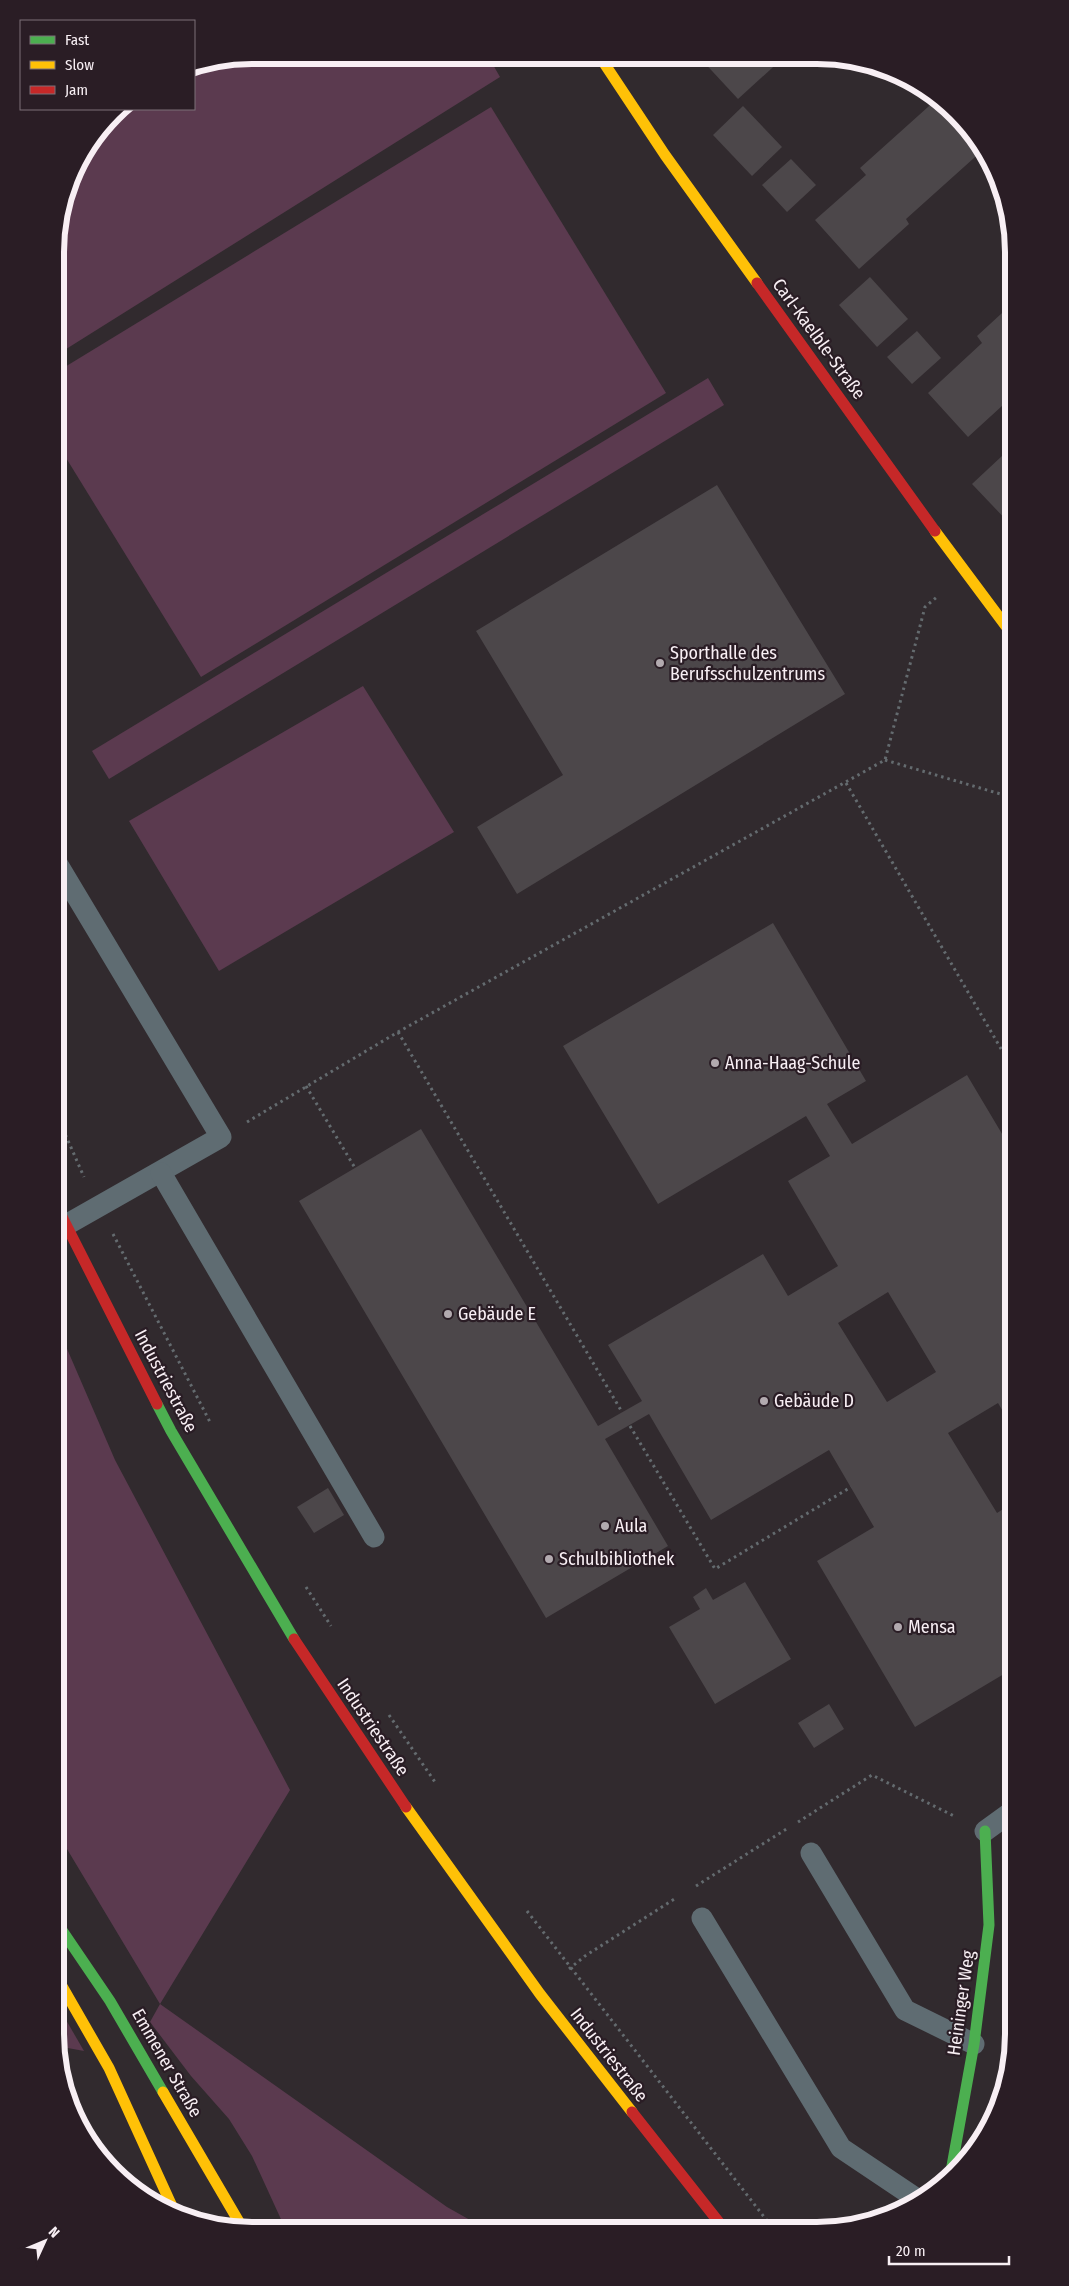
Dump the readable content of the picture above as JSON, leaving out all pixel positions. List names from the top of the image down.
{
  "streets": {
    "street": [
      "Carl-Kaelble-Straße",
      "Industriestraße",
      "Heininger Weg",
      "Emmener Straße"
    ]
  },
  "places": [
    "Sporthalle des Berufsschulzentrums",
    "Anna-Haag-Schule",
    "Gebäude E",
    "Gebäude D",
    "Aula",
    "Schulbibliothek",
    "Mensa"
  ],
  "legend": ["Fast", "Slow", "Jam"],
  "scale_bar": "20 m",
  "north": "top right"
}
